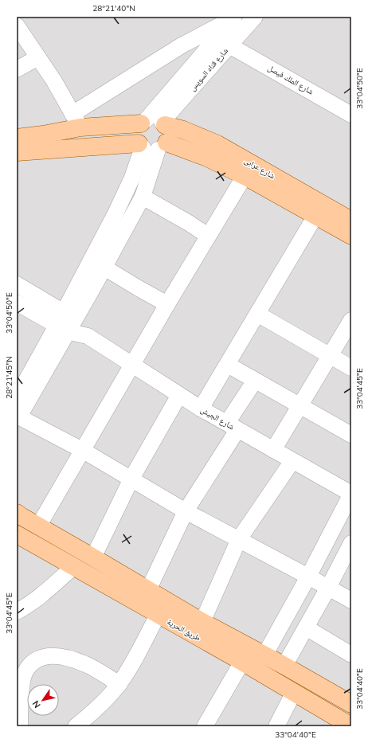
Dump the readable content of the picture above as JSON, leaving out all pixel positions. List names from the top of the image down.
{
  "streets": {
    "main road": ["شارع عرابى", "طريق الحرية"],
    "street": ["شارع قناه السويس", "شارع الملك فيصل", "شارع الجيش"]
  },
  "crossings": [
    ["شارع قناه السويس", "شارع الملك فيصل"],
    ["شارع قناه السويس", "شارع عرابى"]
  ],
  "north": "bottom left",
  "coordinates": [
    "28°21'40\"N",
    "33°04'50\"E",
    "28°21'45\"N",
    "33°04'45\"E",
    "33°04'40\"E"
  ]
}
